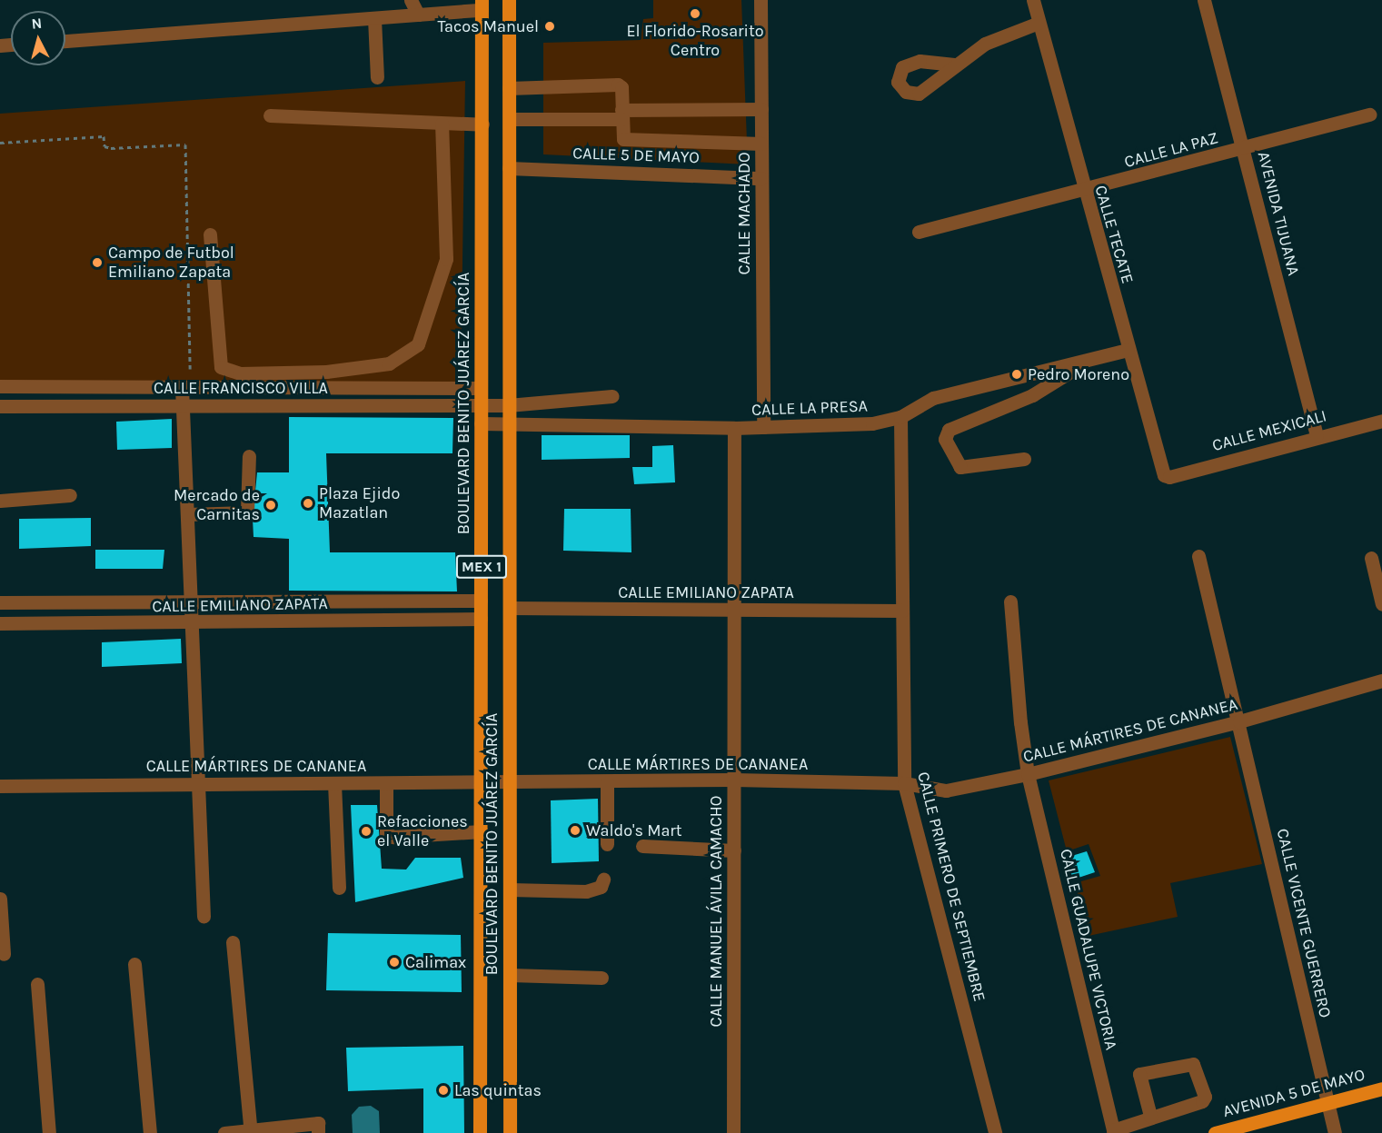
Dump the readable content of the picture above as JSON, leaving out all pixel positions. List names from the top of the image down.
{
  "streets": {
    "main road": ["BOULEVARD BENITO JUÁREZ GARCÍA", "MEX 1", "AVENIDA 5 DE MAYO"],
    "street": [
      "CALLE LA PAZ",
      "CALLE 5 DE MAYO",
      "CALLE MACHADO",
      "AVENIDA TIJUANA",
      "CALLE TECATE",
      "CALLE FRANCISCO VILLA",
      "CALLE LA PRESA",
      "CALLE MEXICALI",
      "CALLE EMILIANO ZAPATA",
      "CALLE MÁRTIRES DE CANANEA",
      "CALLE PRIMERO DE SEPTIEMBRE",
      "CALLE MANUEL ÁVILA CAMACHO",
      "CALLE VICENTE GUERRERO",
      "CALLE GUADALUPE VICTORIA"
    ]
  },
  "crossings": [
    ["CALLE LA PAZ", "AVENIDA TIJUANA"],
    ["CALLE LA PAZ", "CALLE TECATE"],
    ["CALLE 5 DE MAYO", "CALLE MACHADO"],
    ["CALLE 5 DE MAYO", "BOULEVARD BENITO JUÁREZ GARCÍA"],
    ["CALLE MACHADO", "CALLE LA PRESA"],
    ["AVENIDA TIJUANA", "CALLE MEXICALI"],
    ["CALLE TECATE", "CALLE LA PRESA"],
    ["CALLE TECATE", "CALLE MEXICALI"],
    ["CALLE FRANCISCO VILLA", "BOULEVARD BENITO JUÁREZ GARCÍA"],
    ["BOULEVARD BENITO JUÁREZ GARCÍA", "CALLE LA PRESA"],
    ["BOULEVARD BENITO JUÁREZ GARCÍA", "CALLE EMILIANO ZAPATA"],
    ["BOULEVARD BENITO JUÁREZ GARCÍA", "CALLE MÁRTIRES DE CANANEA"],
    ["CALLE LA PRESA", "CALLE PRIMERO DE SEPTIEMBRE"],
    ["CALLE LA PRESA", "CALLE MANUEL ÁVILA CAMACHO"],
    ["CALLE EMILIANO ZAPATA", "CALLE PRIMERO DE SEPTIEMBRE"],
    ["CALLE EMILIANO ZAPATA", "CALLE MANUEL ÁVILA CAMACHO"],
    ["CALLE MÁRTIRES DE CANANEA", "CALLE PRIMERO DE SEPTIEMBRE"],
    ["CALLE MÁRTIRES DE CANANEA", "CALLE MANUEL ÁVILA CAMACHO"],
    ["CALLE MÁRTIRES DE CANANEA", "CALLE VICENTE GUERRERO"],
    ["CALLE MÁRTIRES DE CANANEA", "CALLE GUADALUPE VICTORIA"],
    ["CALLE VICENTE GUERRERO", "AVENIDA 5 DE MAYO"]
  ],
  "places": [
    "El Florido-Rosarito Centro",
    "Tacos Manuel",
    "Campo de Futbol Emiliano Zapata",
    "Pedro Moreno",
    "Plaza Ejido Mazatlan",
    "Mercado de Carnitas",
    "Waldo's Mart",
    "Refacciones el Valle",
    "Calimax",
    "Las quintas"
  ],
  "north": "top"
}
